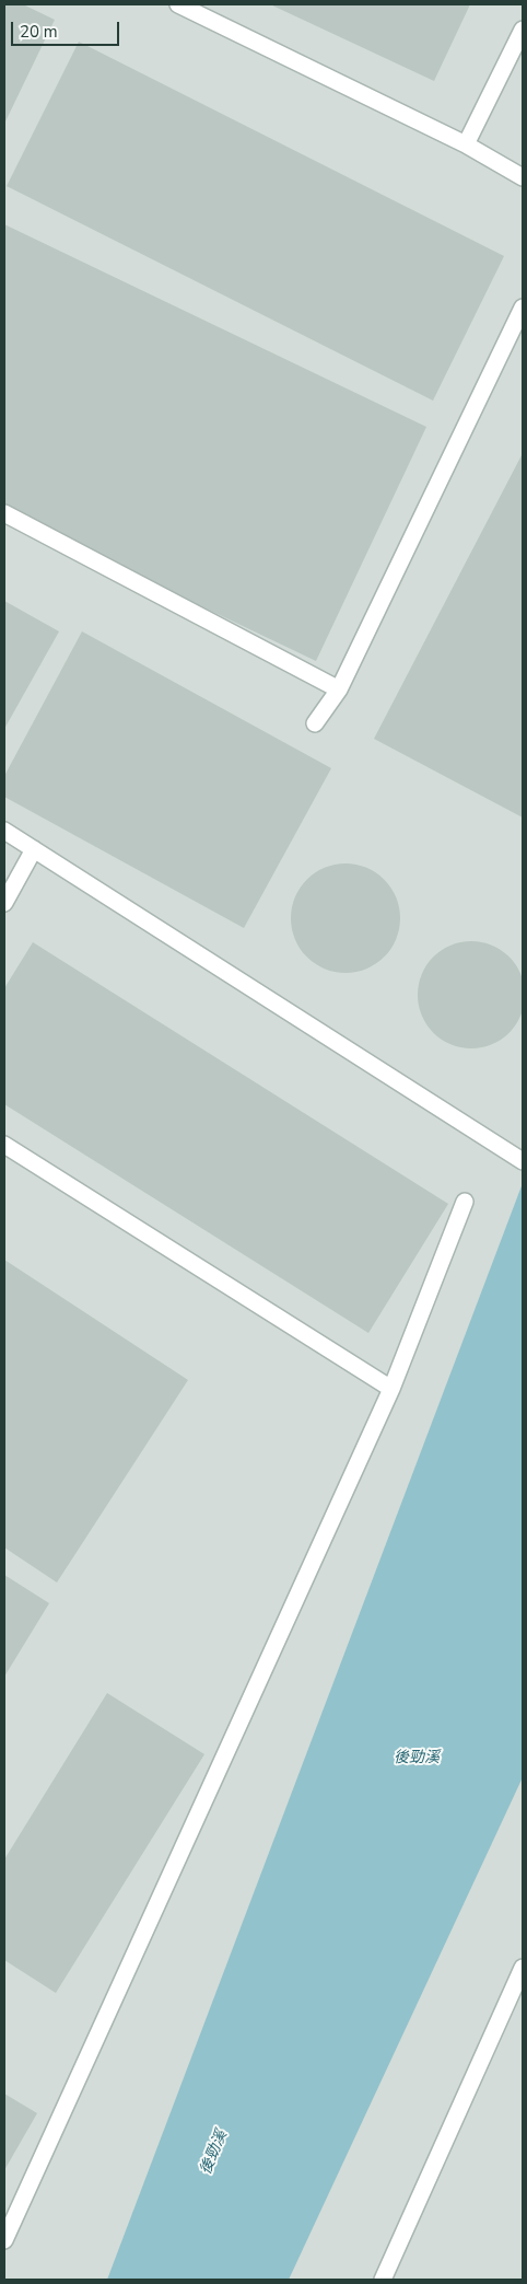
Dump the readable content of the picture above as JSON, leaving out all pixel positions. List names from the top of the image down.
{
  "water": ["後勁溪"],
  "scale_bar": "20 m"
}
